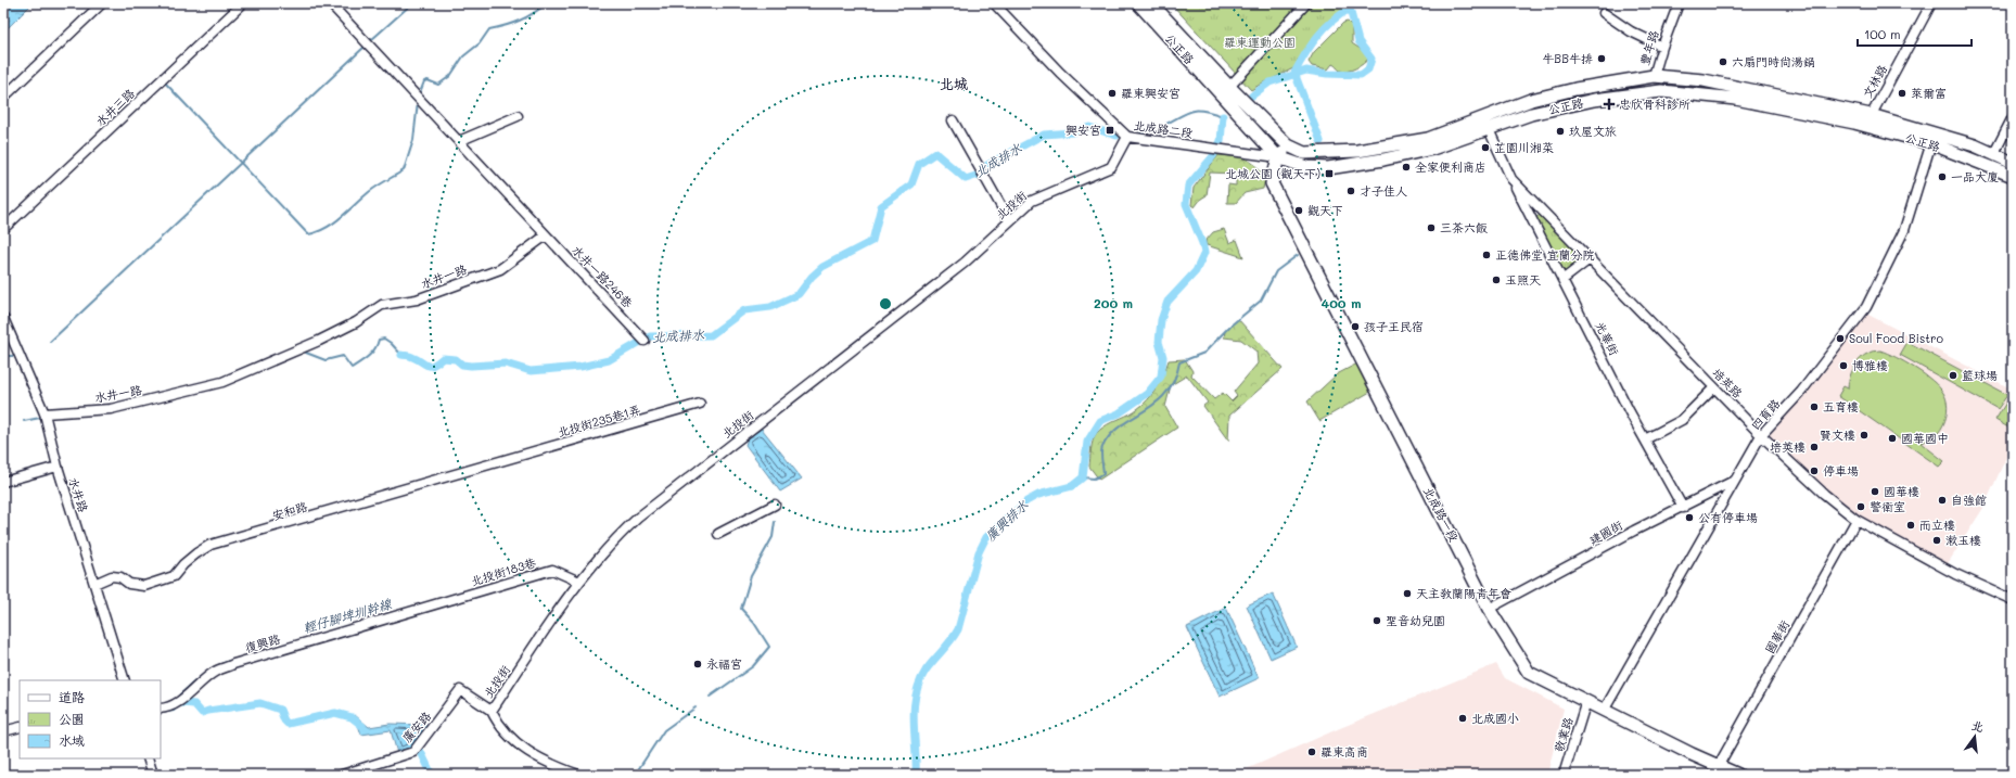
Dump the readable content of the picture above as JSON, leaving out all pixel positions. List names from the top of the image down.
{
  "streets": {
    "street": [
      "豐年路",
      "公正路",
      "文林路",
      "水井三路",
      "北成路二段",
      "北投街",
      "水井一路",
      "水井一路246巷",
      "光華街",
      "培英路",
      "四育路",
      "北投街235巷1弄",
      "水井路",
      "安和路",
      "北成路一段",
      "建國街",
      "北投街183巷",
      "國華街",
      "復興路",
      "廣安路",
      "敬業路"
    ]
  },
  "crossings": [
    ["豐年路", "公正路"],
    ["公正路", "文林路"],
    ["公正路", "北成路二段"],
    ["公正路", "培英路"],
    ["公正路", "四育路"],
    ["公正路", "北成路一段"],
    ["北成路二段", "北投街"],
    ["北成路二段", "北成路一段"],
    ["北投街", "北投街183巷"],
    ["北投街", "廣安路"],
    ["水井一路", "水井一路246巷"],
    ["水井一路", "水井路"],
    ["光華街", "培英路"],
    ["光華街", "建國街"],
    ["培英路", "四育路"],
    ["培英路", "國華街"],
    ["四育路", "北成路一段"],
    ["四育路", "建國街"],
    ["北投街235巷1弄", "安和路"],
    ["水井路", "安和路"],
    ["北成路一段", "建國街"],
    ["北成路一段", "國華街"],
    ["北成路一段", "敬業路"],
    ["北投街183巷", "復興路"]
  ],
  "districts": ["北城"],
  "water": ["北成排水", "廣興排水", "輕仔腳埤圳幹線"],
  "parks": ["羅東運動公園"],
  "places": {
    "other": [
      "牛BB牛排",
      "六扇門時尚湯鍋",
      "羅東興安宮",
      "萊爾富",
      "玖屋文旅",
      "芷園川湘菜",
      "全家便利商店",
      "一品大廈",
      "才子佳人",
      "觀天下",
      "三茶六飯",
      "正德佛堂 宜蘭分院",
      "玉照天",
      "孩子王民宿",
      "Soul Food Bistro",
      "博雅樓",
      "籃球場",
      "五育樓",
      "賢文樓",
      "國華國中",
      "培英樓",
      "停車場",
      "國華樓",
      "自強館",
      "警衛室",
      "公有停車場",
      "而立樓",
      "漱玉樓",
      "天主教蘭陽青年會",
      "聖音幼兒園",
      "永福宮",
      "北成國小",
      "羅東高商"
    ],
    "health": ["忠欣骨科診所"],
    "transit": ["興安宮", "北城公園 (觀天下)"]
  },
  "legend": ["道路", "公園", "水域"],
  "scale_bar": "100 m",
  "north": "top",
  "rings": ["200 m", "400 m"]
}
